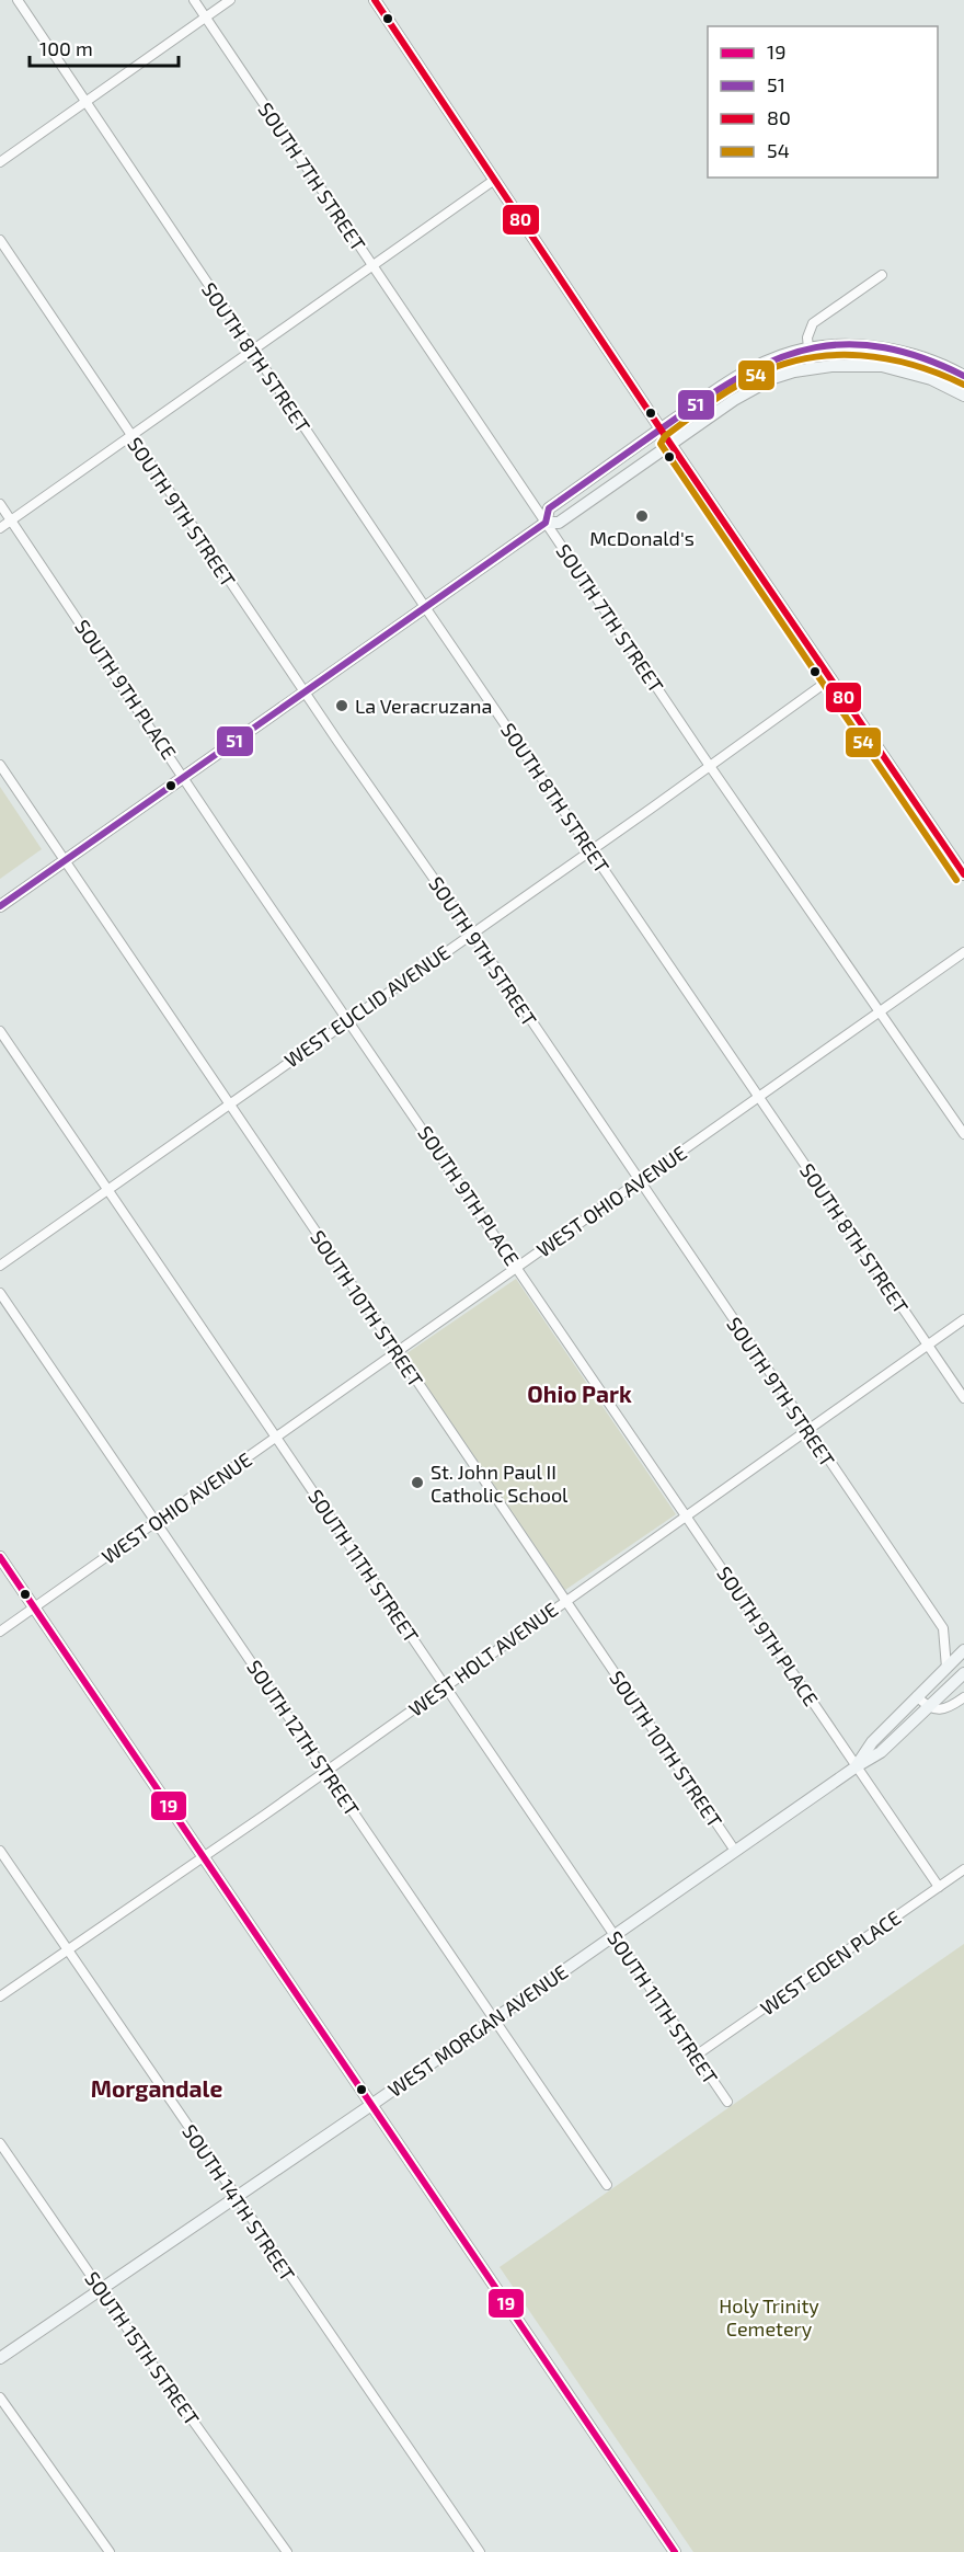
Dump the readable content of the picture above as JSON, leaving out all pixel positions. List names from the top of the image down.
{
  "streets": {
    "street": [
      "SOUTH 7TH STREET",
      "SOUTH 8TH STREET",
      "SOUTH 9TH STREET",
      "SOUTH 9TH PLACE",
      "WEST EUCLID AVENUE",
      "WEST OHIO AVENUE",
      "SOUTH 10TH STREET",
      "SOUTH 11TH STREET",
      "WEST HOLT AVENUE",
      "SOUTH 12TH STREET",
      "WEST EDEN PLACE",
      "WEST MORGAN AVENUE",
      "SOUTH 14TH STREET",
      "SOUTH 15TH STREET"
    ]
  },
  "crossings": [
    ["SOUTH 7TH STREET", "WEST EUCLID AVENUE"],
    ["SOUTH 7TH STREET", "WEST OHIO AVENUE"],
    ["SOUTH 8TH STREET", "WEST EUCLID AVENUE"],
    ["SOUTH 8TH STREET", "WEST OHIO AVENUE"],
    ["SOUTH 8TH STREET", "WEST HOLT AVENUE"],
    ["SOUTH 9TH STREET", "WEST EUCLID AVENUE"],
    ["SOUTH 9TH STREET", "WEST OHIO AVENUE"],
    ["SOUTH 9TH STREET", "WEST HOLT AVENUE"],
    ["SOUTH 9TH STREET", "WEST MORGAN AVENUE"],
    ["SOUTH 9TH PLACE", "WEST EUCLID AVENUE"],
    ["SOUTH 9TH PLACE", "WEST OHIO AVENUE"],
    ["SOUTH 9TH PLACE", "WEST HOLT AVENUE"],
    ["SOUTH 9TH PLACE", "WEST EDEN PLACE"],
    ["SOUTH 9TH PLACE", "WEST MORGAN AVENUE"],
    ["WEST EUCLID AVENUE", "SOUTH 10TH STREET"],
    ["WEST EUCLID AVENUE", "SOUTH 11TH STREET"],
    ["WEST OHIO AVENUE", "SOUTH 10TH STREET"],
    ["WEST OHIO AVENUE", "SOUTH 11TH STREET"],
    ["WEST OHIO AVENUE", "SOUTH 12TH STREET"],
    ["SOUTH 10TH STREET", "WEST HOLT AVENUE"],
    ["SOUTH 10TH STREET", "WEST MORGAN AVENUE"],
    ["SOUTH 11TH STREET", "WEST HOLT AVENUE"],
    ["SOUTH 11TH STREET", "WEST EDEN PLACE"],
    ["SOUTH 11TH STREET", "WEST MORGAN AVENUE"],
    ["WEST HOLT AVENUE", "SOUTH 12TH STREET"],
    ["WEST HOLT AVENUE", "SOUTH 14TH STREET"],
    ["SOUTH 12TH STREET", "WEST MORGAN AVENUE"],
    ["WEST MORGAN AVENUE", "SOUTH 14TH STREET"],
    ["WEST MORGAN AVENUE", "SOUTH 15TH STREET"]
  ],
  "districts": ["Ohio Park", "Morgandale"],
  "parks": ["Holy Trinity Cemetery"],
  "places": ["McDonald's", "La Veracruzana", "St. John Paul II Catholic School"],
  "lines": [
    "transit line 80",
    "transit line 51",
    "transit line 54",
    "transit line 19"
  ],
  "legend": [
    "19",
    "51",
    "80",
    "54"
  ],
  "scale_bar": "100 m"
}
